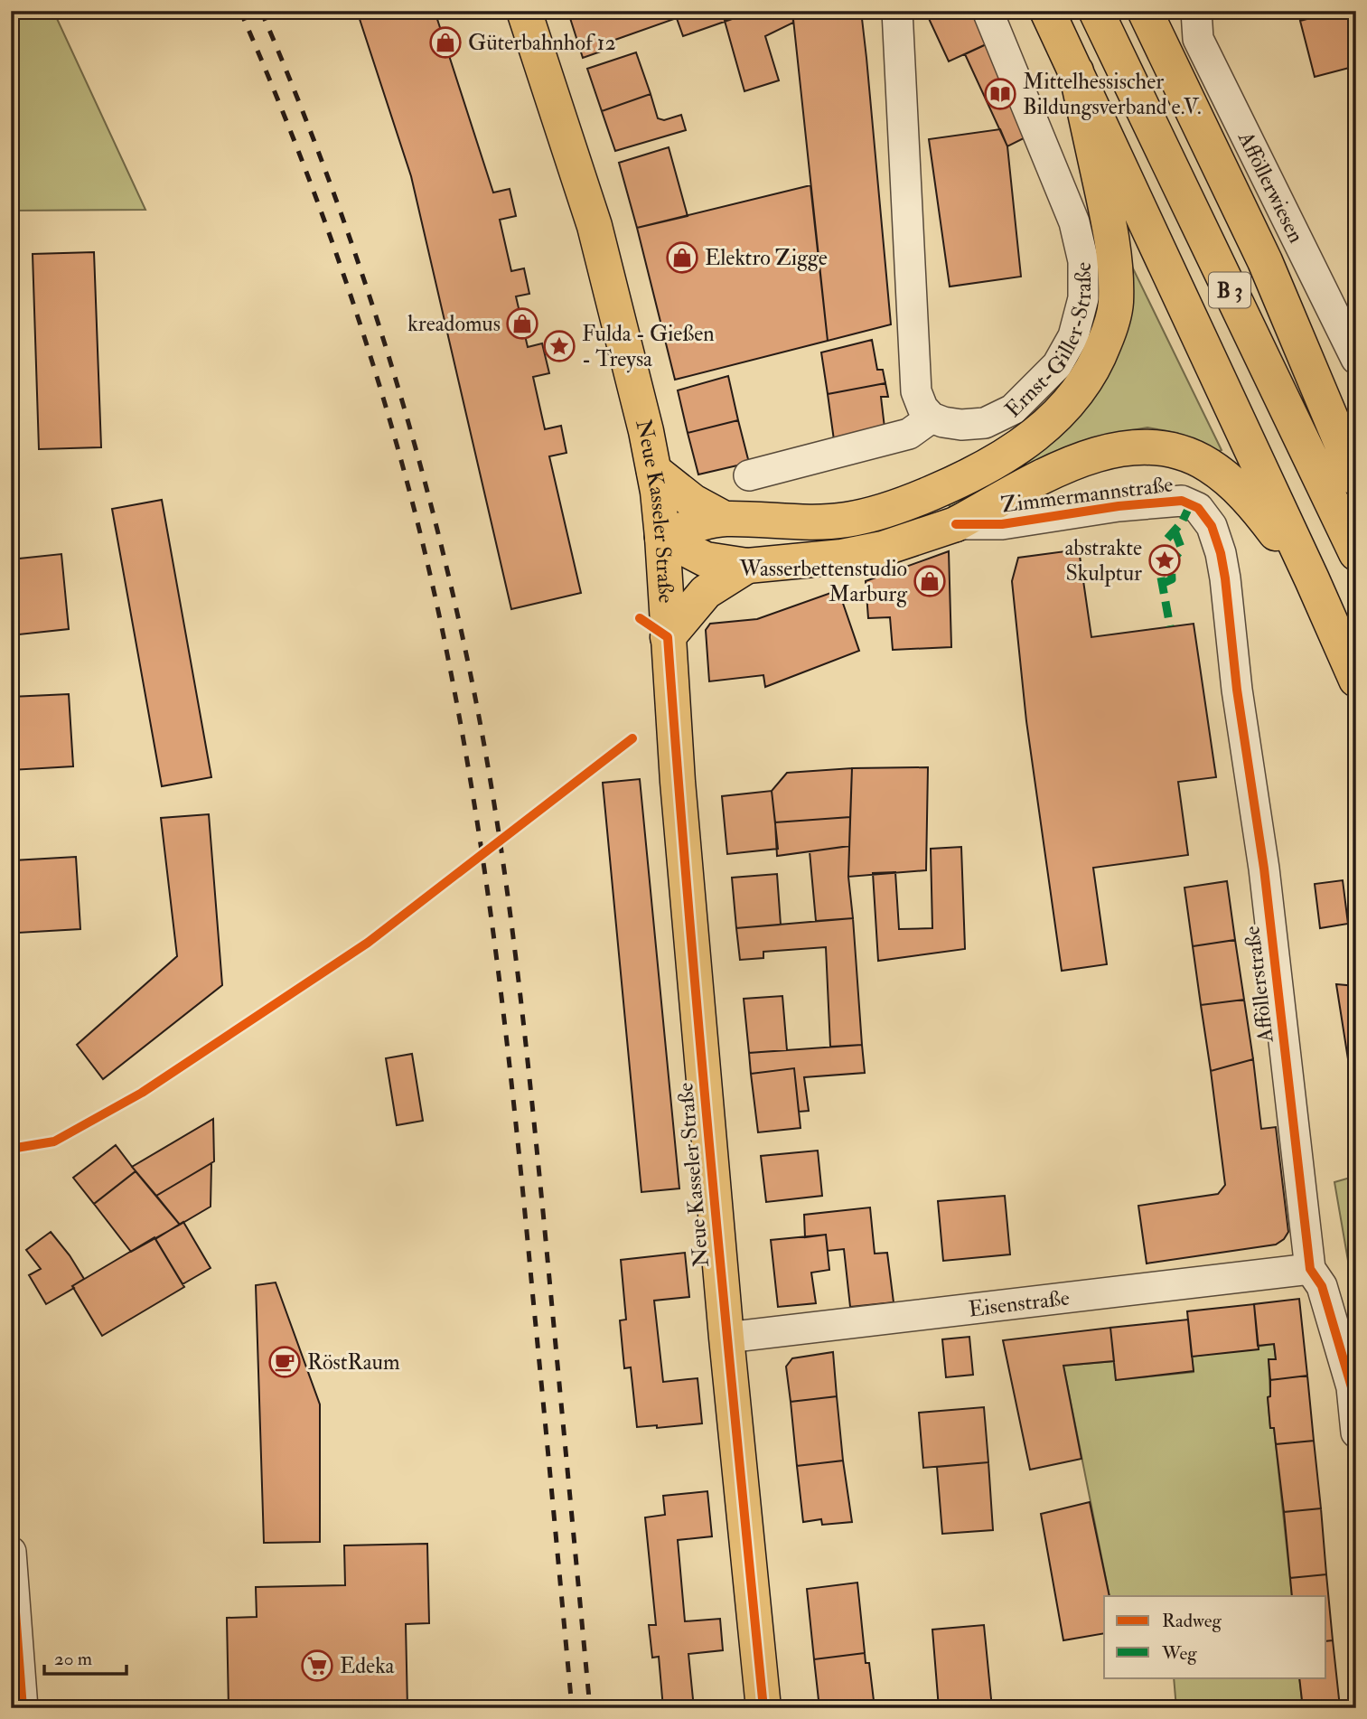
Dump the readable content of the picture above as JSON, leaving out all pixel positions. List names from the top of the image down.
{
  "streets": {
    "main road": ["B 3", "Neue Kasseler Straße"],
    "street": [
      "Afföllerwiesen",
      "Ernst-Giller-Straße",
      "Zimmermannstraße",
      "Afföllerstraße",
      "Eisenstraße"
    ]
  },
  "crossings": [
    ["Zimmermannstraße", "Afföllerstraße"],
    ["Neue Kasseler Straße", "Eisenstraße"],
    ["Afföllerstraße", "Eisenstraße"]
  ],
  "places": {
    "shop": [
      "Güterbahnhof 12",
      "Elektro Zigge",
      "kreadomus",
      "Wasserbettenstudio Marburg"
    ],
    "library": ["Mittelhessischer Bildungsverband e.V."],
    "place": ["Fulda - Gießen - Treysa", "abstrakte Skulptur"],
    "cafe": ["RöstRaum"],
    "supermarket": ["Edeka"]
  },
  "legend": ["Radweg", "Weg"],
  "scale_bar": "20 m"
}
